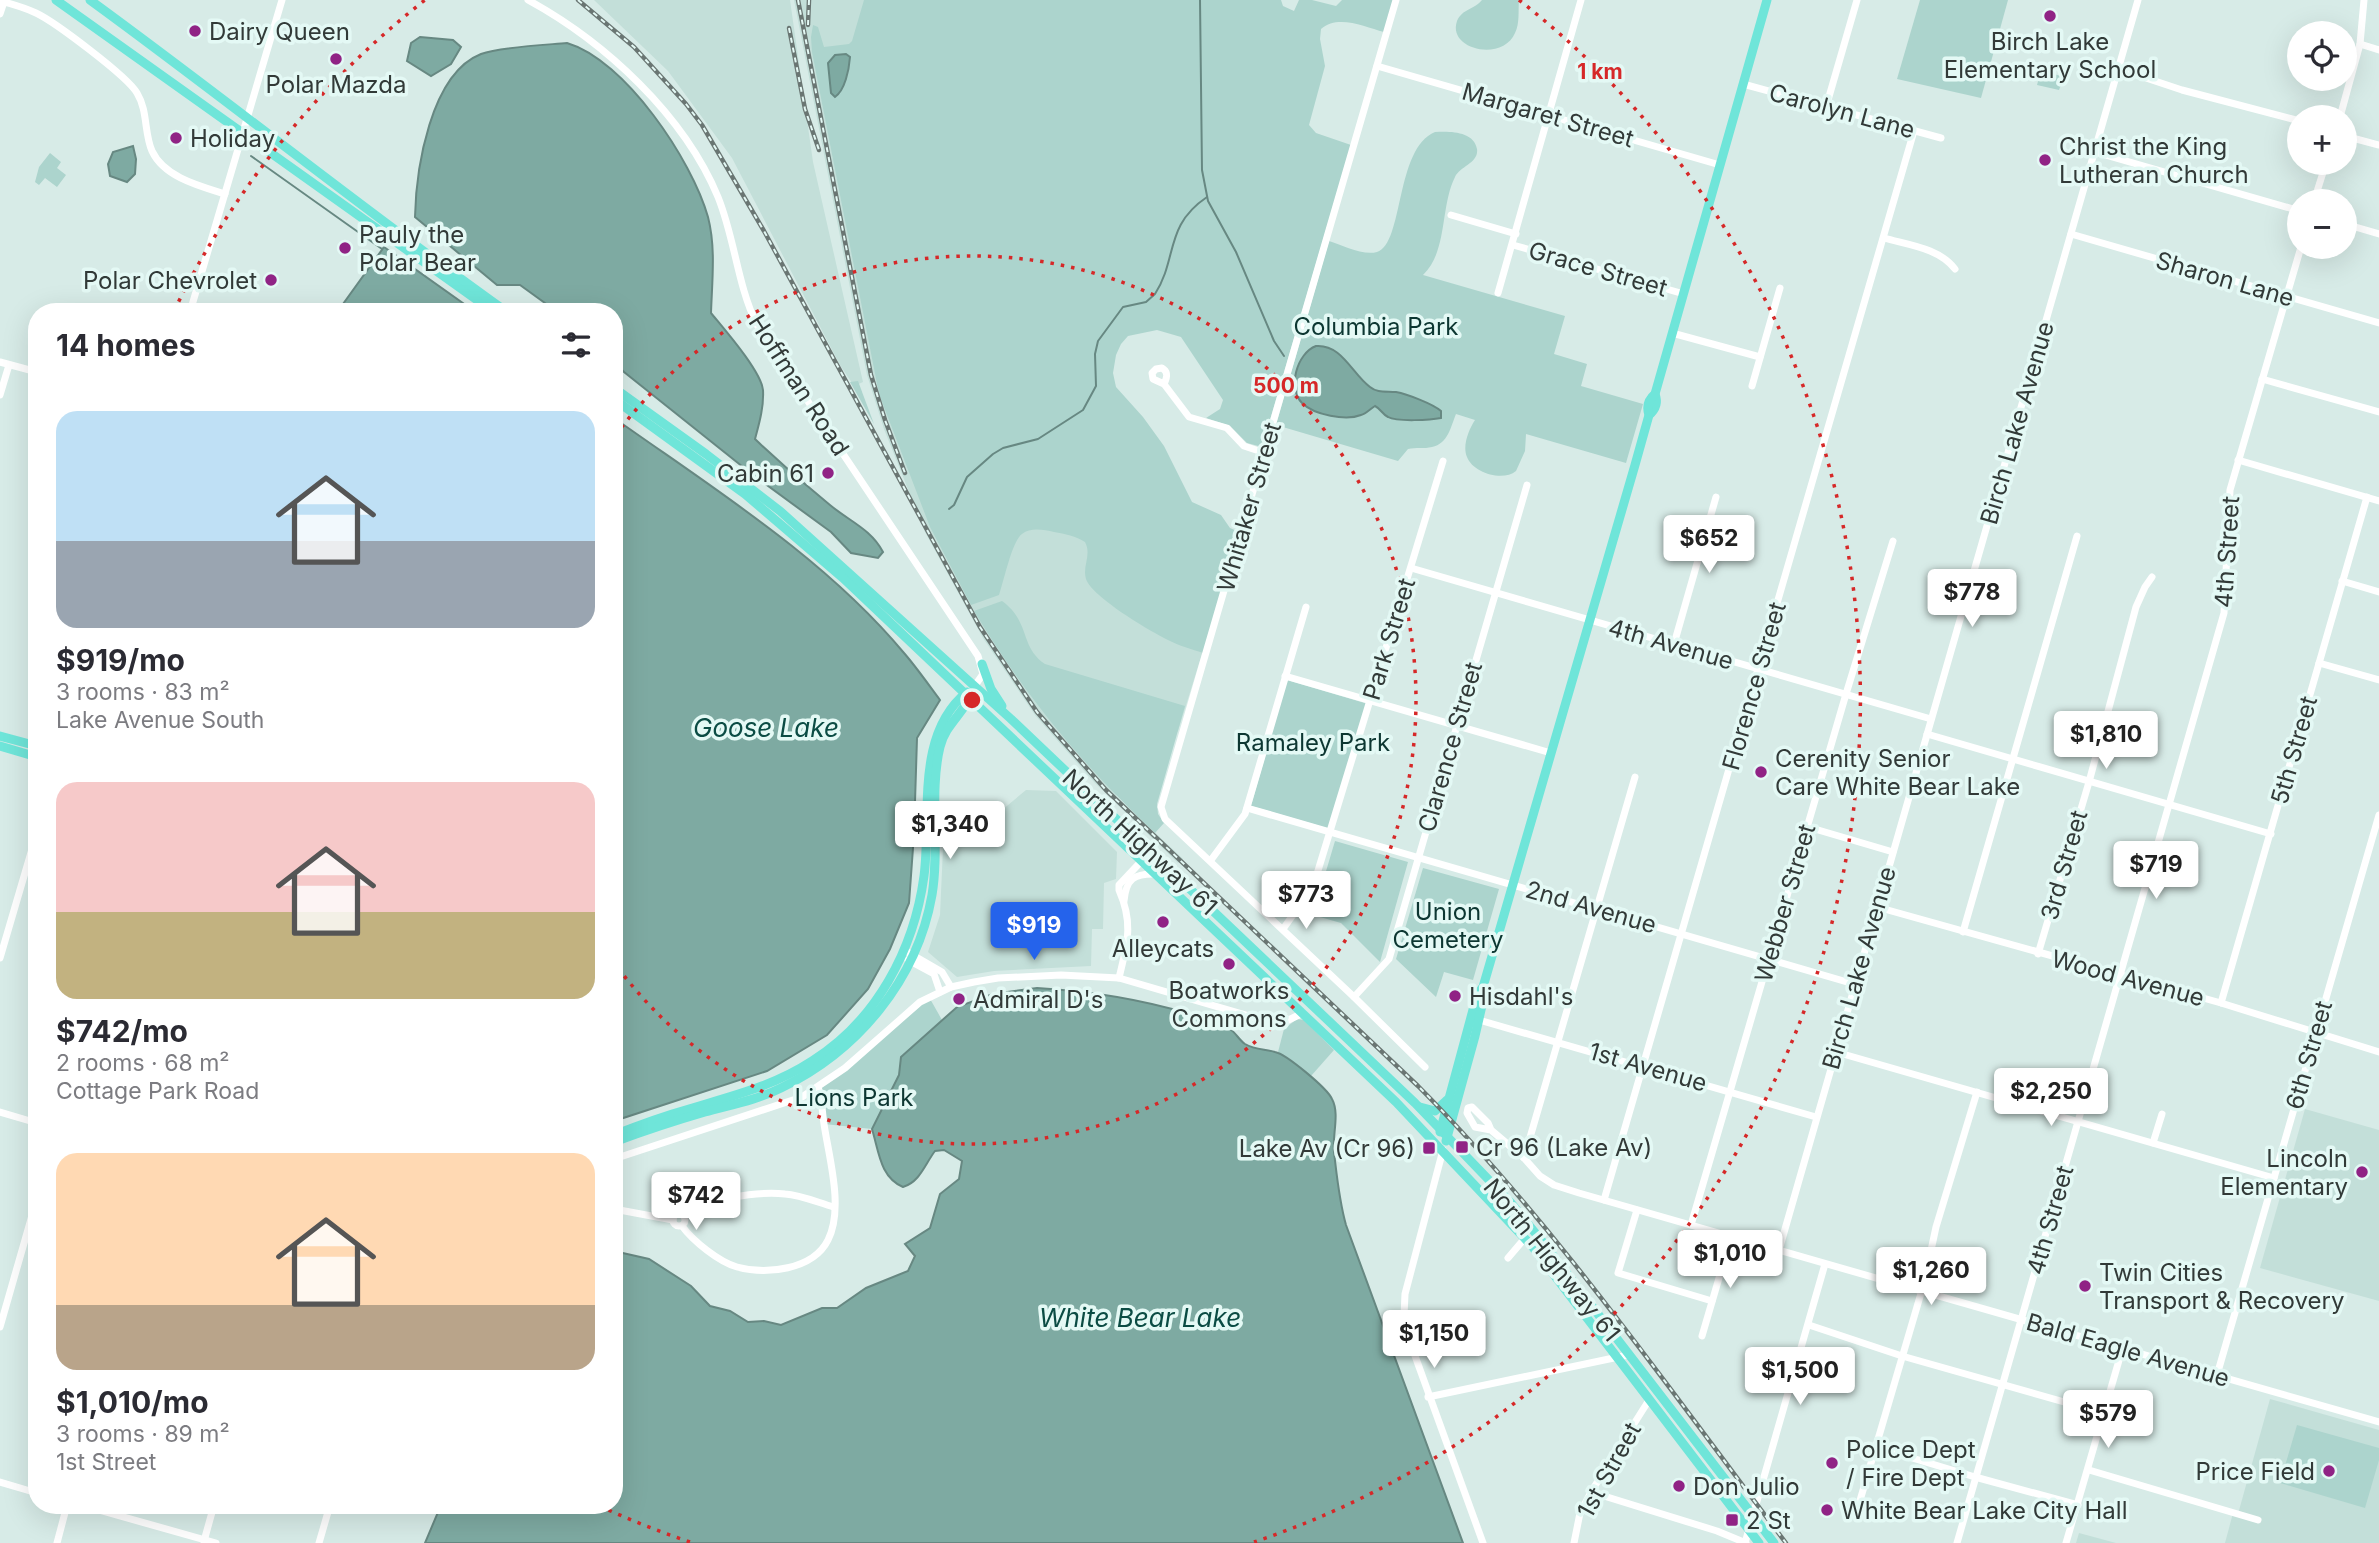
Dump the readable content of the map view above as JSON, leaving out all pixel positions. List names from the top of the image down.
{
  "streets": {
    "main road": ["North Highway 61"],
    "street": [
      "Carolyn Lane",
      "Margaret Street",
      "Grace Street",
      "Sharon Lane",
      "Hoffman Road",
      "Birch Lake Avenue",
      "Whitaker Street",
      "4th Street",
      "Park Street",
      "4th Avenue",
      "Florence Street",
      "Clarence Street",
      "5th Street",
      "3rd Street",
      "Webber Street",
      "2nd Avenue",
      "Wood Avenue",
      "6th Street",
      "1st Avenue",
      "Bald Eagle Avenue",
      "1st Street"
    ]
  },
  "crossings": [
    ["Carolyn Lane", "Florence Street"],
    ["Margaret Street", "Whitaker Street"],
    ["Sharon Lane", "Birch Lake Avenue"],
    ["Sharon Lane", "4th Street"],
    ["Birch Lake Avenue", "4th Avenue"],
    ["Birch Lake Avenue", "2nd Avenue"],
    ["Birch Lake Avenue", "Wood Avenue"],
    ["Birch Lake Avenue", "1st Avenue"],
    ["Birch Lake Avenue", "Bald Eagle Avenue"],
    ["4th Street", "Wood Avenue"],
    ["4th Street", "Bald Eagle Avenue"],
    ["Park Street", "4th Avenue"],
    ["Park Street", "2nd Avenue"],
    ["4th Avenue", "Florence Street"],
    ["4th Avenue", "Clarence Street"],
    ["4th Avenue", "Webber Street"],
    ["Florence Street", "2nd Avenue"],
    ["Florence Street", "1st Avenue"],
    ["Florence Street", "Bald Eagle Avenue"],
    ["Clarence Street", "2nd Avenue"],
    ["5th Street", "Wood Avenue"],
    ["North Highway 61", "1st Street"],
    ["3rd Street", "Wood Avenue"],
    ["Webber Street", "2nd Avenue"],
    ["Webber Street", "1st Avenue"],
    ["Webber Street", "Bald Eagle Avenue"],
    ["Wood Avenue", "6th Street"],
    ["6th Street", "Bald Eagle Avenue"]
  ],
  "water": ["Goose Lake", "White Bear Lake"],
  "parks": [
    "Columbia Park",
    "Ramaley Park",
    "Union Cemetery",
    "Lions Park"
  ],
  "places": {
    "other": [
      "Birch Lake Elementary School",
      "Dairy Queen",
      "Polar Mazda",
      "Holiday",
      "Christ the King Lutheran Church",
      "Pauly the Polar Bear",
      "Polar Chevrolet",
      "Cabin 61",
      "Cerenity Senior Care White Bear Lake",
      "Alleycats",
      "Boatworks Commons",
      "Hisdahl's",
      "Admiral D's",
      "Lincoln Elementary",
      "Twin Cities Transport & Recovery",
      "Police Dept / Fire Dept",
      "Price Field",
      "Don Julio",
      "White Bear Lake City Hall"
    ],
    "transit": ["Cr 96 (Lake Av)", "Lake Av (Cr 96)", "2 St"]
  },
  "page": {
    "map_buttons": ["+", "−"],
    "heading": "14 homes",
    "list": [
      {
        "name": "$919/mo",
        "note": "3 rooms · 83 m² · Lake Avenue South"
      },
      {
        "name": "$742/mo",
        "note": "2 rooms · 68 m² · Cottage Park Road"
      },
      {
        "name": "$1,010/mo",
        "note": "3 rooms · 89 m² · 1st Street"
      }
    ],
    "price": [
      "$652",
      "$778",
      "$1,810",
      "$1,340",
      "$719",
      "$773",
      "$919",
      "$2,250",
      "$742",
      "$1,010",
      "$1,260",
      "$1,150",
      "$1,500",
      "$579"
    ]
  },
  "rings": ["1 km", "500 m"]
}
